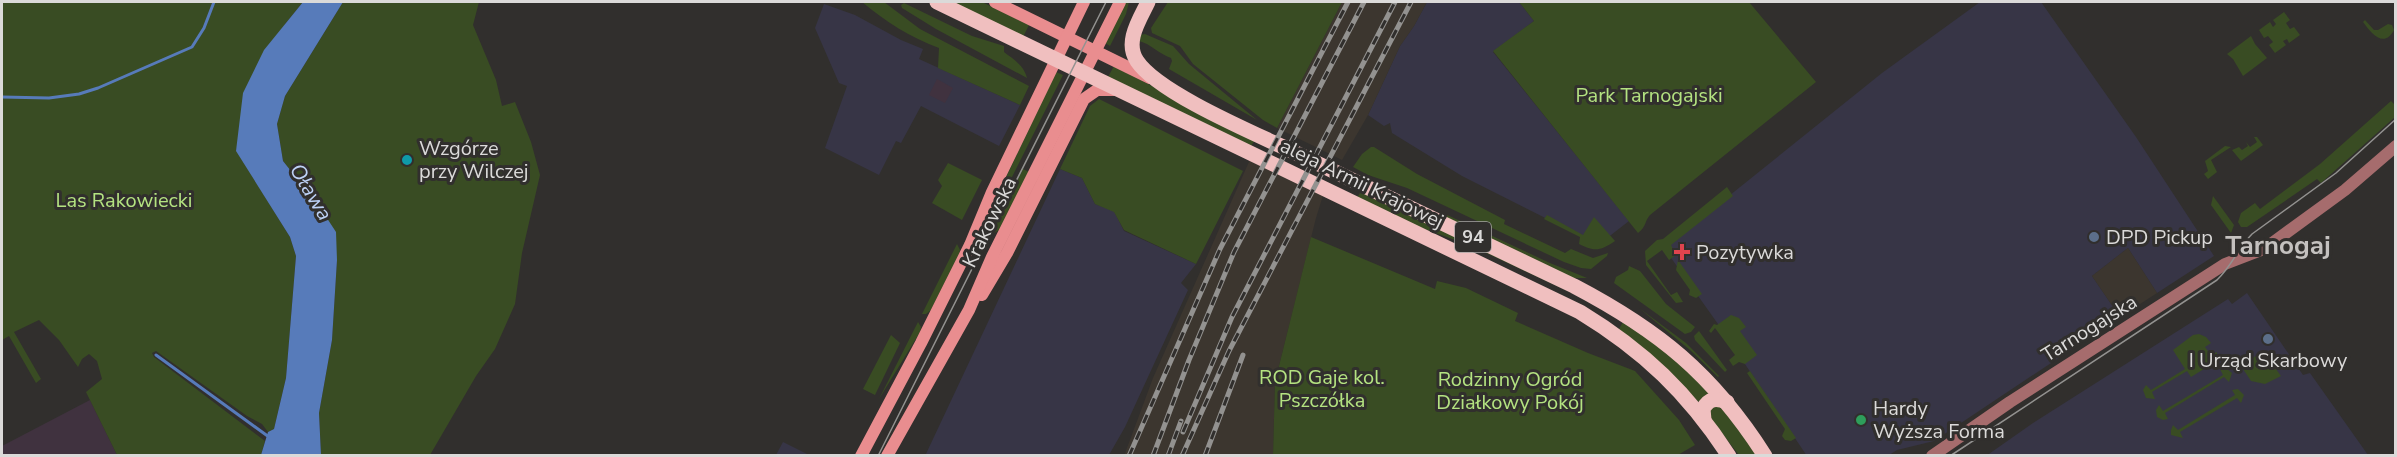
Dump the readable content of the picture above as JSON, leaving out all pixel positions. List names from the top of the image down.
{
  "streets": {
    "main road": ["aleja Armii Krajowej", "Krakowska", "94"],
    "street": ["Tarnogajska"]
  },
  "crossings": [
    ["aleja Armii Krajowej", "94"]
  ],
  "districts": ["Tarnogaj"],
  "water": ["Oława"],
  "parks": [
    "Park Tarnogajski",
    "Las Rakowiecki",
    "ROD Gaje kol. Pszczółka",
    "Rodzinny Ogród Działkowy Pokój"
  ],
  "places": {
    "other": [
      "Wzgórze przy Wilczej",
      "DPD Pickup",
      "I Urząd Skarbowy",
      "Hardy Wyższa Forma"
    ],
    "health": ["Pozytywka"]
  }
}
